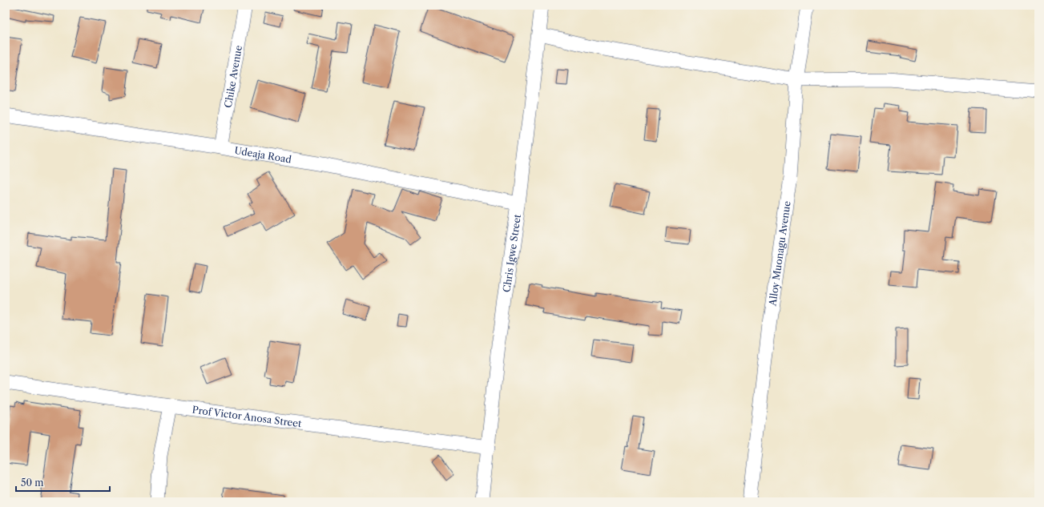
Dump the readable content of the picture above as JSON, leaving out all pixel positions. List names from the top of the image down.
{
  "streets": {
    "street": [
      "Chike Avenue",
      "Udeaja Road",
      "Chris Igwe Street",
      "Alloy Muonagu Avenue",
      "Prof Victor Anosa Street"
    ]
  },
  "crossings": [
    ["Chike Avenue", "Udeaja Road"],
    ["Udeaja Road", "Chris Igwe Street"],
    ["Chris Igwe Street", "Prof Victor Anosa Street"]
  ],
  "scale_bar": "50 m"
}
